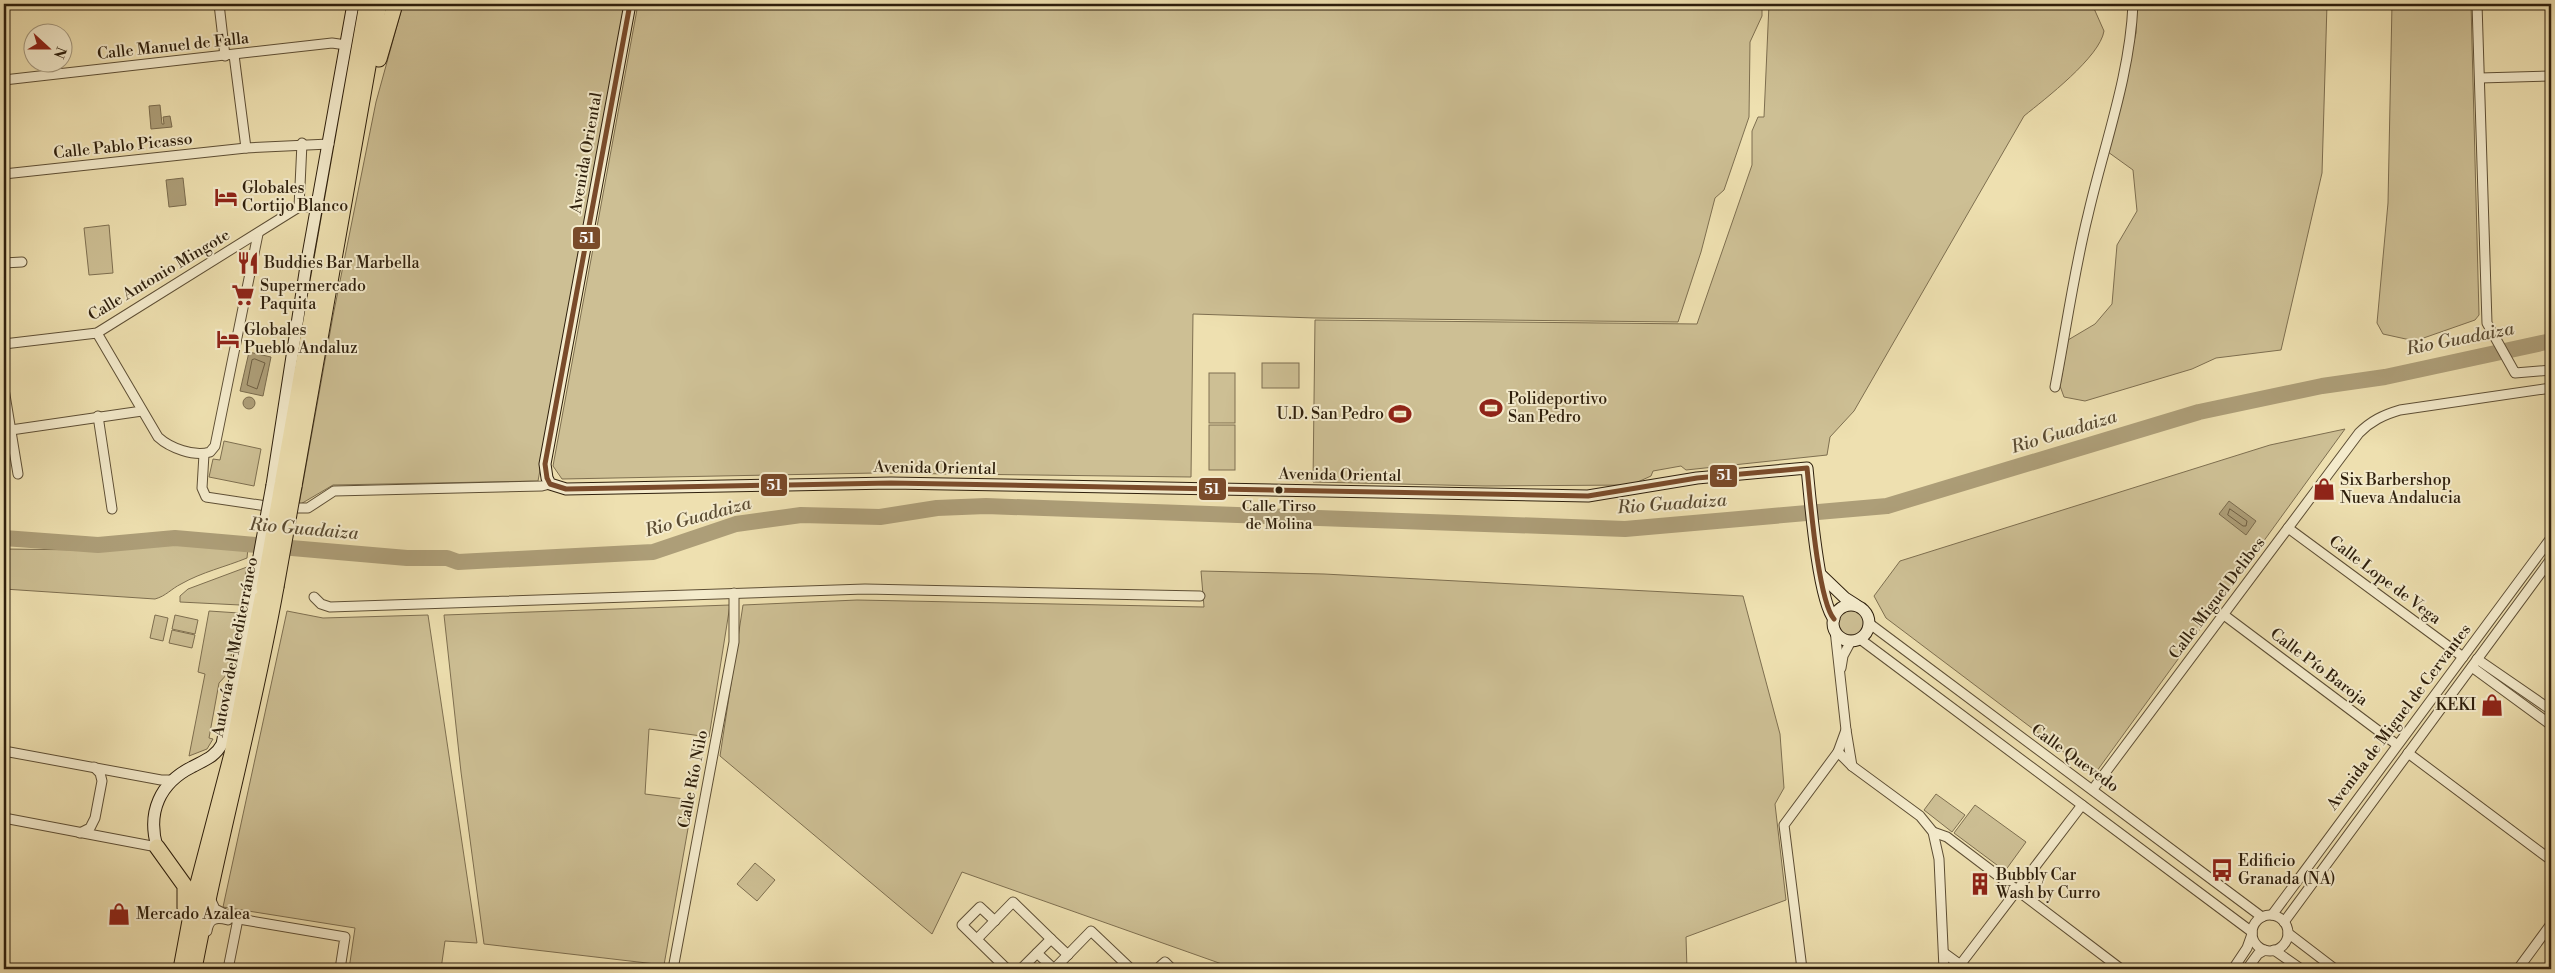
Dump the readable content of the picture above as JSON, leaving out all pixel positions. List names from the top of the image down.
{
  "streets": {
    "highway": ["Autovía del Mediterráneo"],
    "street": [
      "Calle Manuel de Falla",
      "Calle Pablo Picasso",
      "Avenida Oriental",
      "Calle Antonio Mingote",
      "Calle Lope de Vega",
      "Calle Miguel Delibes",
      "Calle Pío Baroja",
      "Avenida de Miguel de Cervantes",
      "Calle Quevedo",
      "Calle Río Nilo"
    ]
  },
  "crossings": [
    ["Calle Lope de Vega", "Calle Miguel Delibes"],
    ["Calle Lope de Vega", "Avenida de Miguel de Cervantes"],
    ["Calle Miguel Delibes", "Calle Pío Baroja"],
    ["Calle Miguel Delibes", "Calle Quevedo"],
    ["Calle Pío Baroja", "Avenida de Miguel de Cervantes"],
    ["Avenida de Miguel de Cervantes", "Calle Quevedo"]
  ],
  "water": ["Rio Guadaiza"],
  "places": {
    "hotel": ["Globales Cortijo Blanco", "Globales Pueblo Andaluz"],
    "restaurant": ["Buddies Bar Marbella"],
    "supermarket": ["Supermercado Paquita"],
    "sports": ["Polideportivo San Pedro", "U.D. San Pedro"],
    "shop": ["Six Barbershop Nueva Andalucia", "KEKI", "Mercado Azalea"],
    "other": ["Calle Tirso de Molina"],
    "bus stop": ["Edificio Granada (NA)"],
    "building": ["Bubbly Car Wash by Curro"]
  },
  "lines": ["transit line 51"],
  "north": "right"
}
